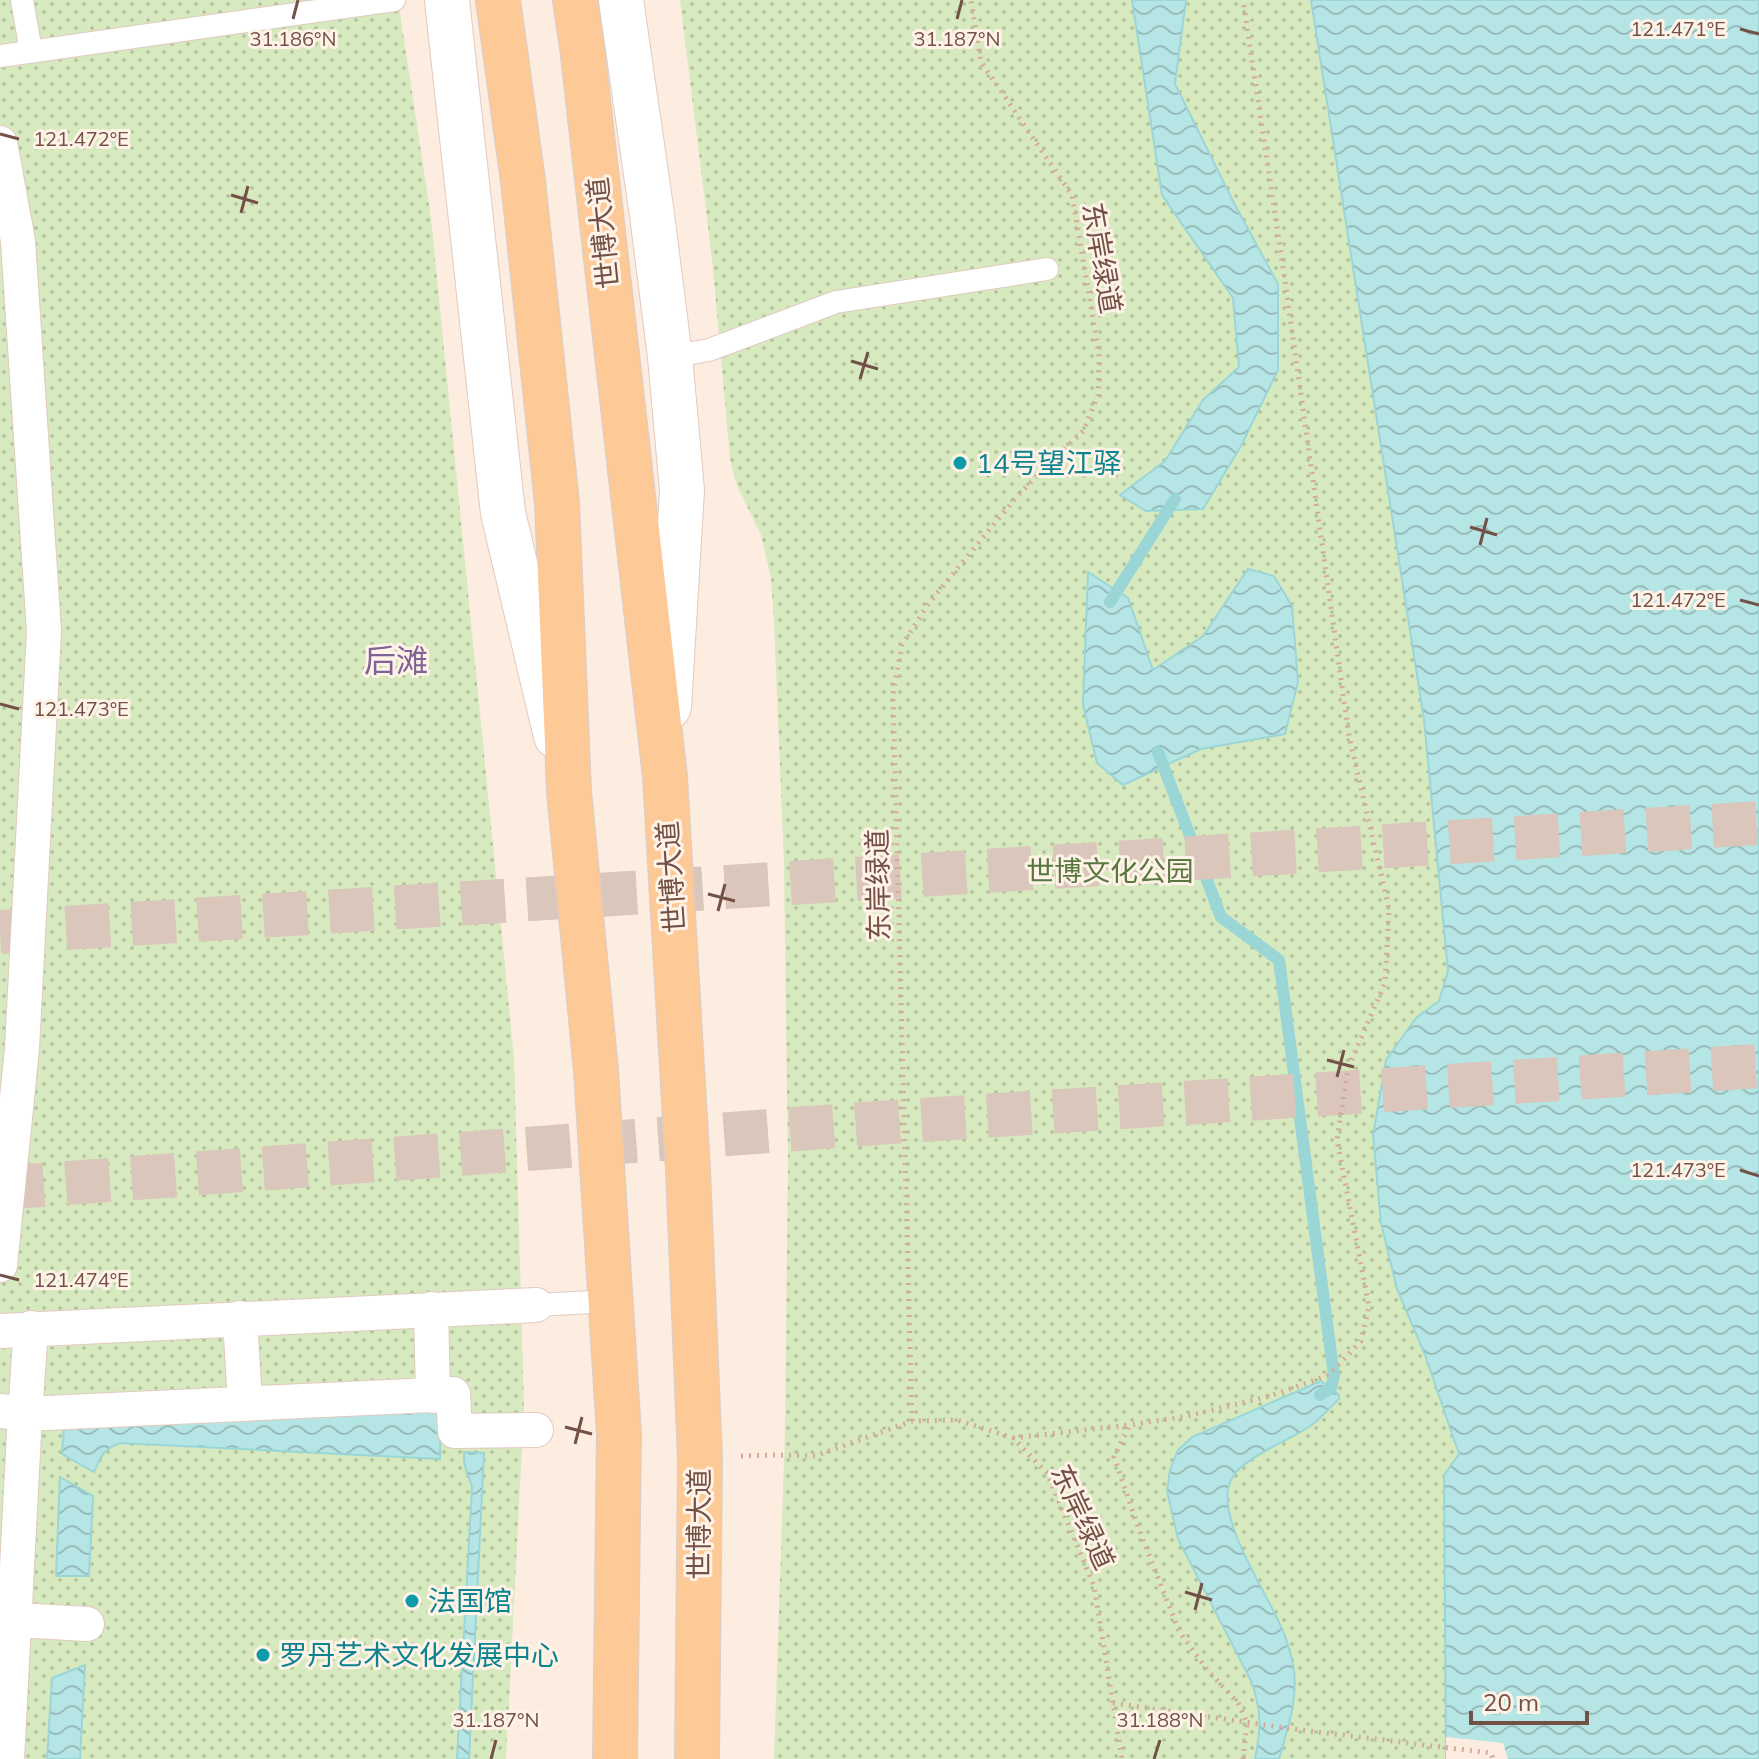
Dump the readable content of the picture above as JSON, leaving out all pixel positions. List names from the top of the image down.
{
  "streets": {
    "main road": ["世博大道"],
    "path": ["东岸绿道"]
  },
  "districts": ["后滩"],
  "parks": ["世博文化公园"],
  "places": ["14号望江驿", "法国馆", "罗丹艺术文化发展中心"],
  "scale_bar": "20 m",
  "coordinates": [
    "121.471°E",
    "31.186°N",
    "31.187°N",
    "121.472°E",
    "121.473°E",
    "121.474°E",
    "31.188°N"
  ]
}
